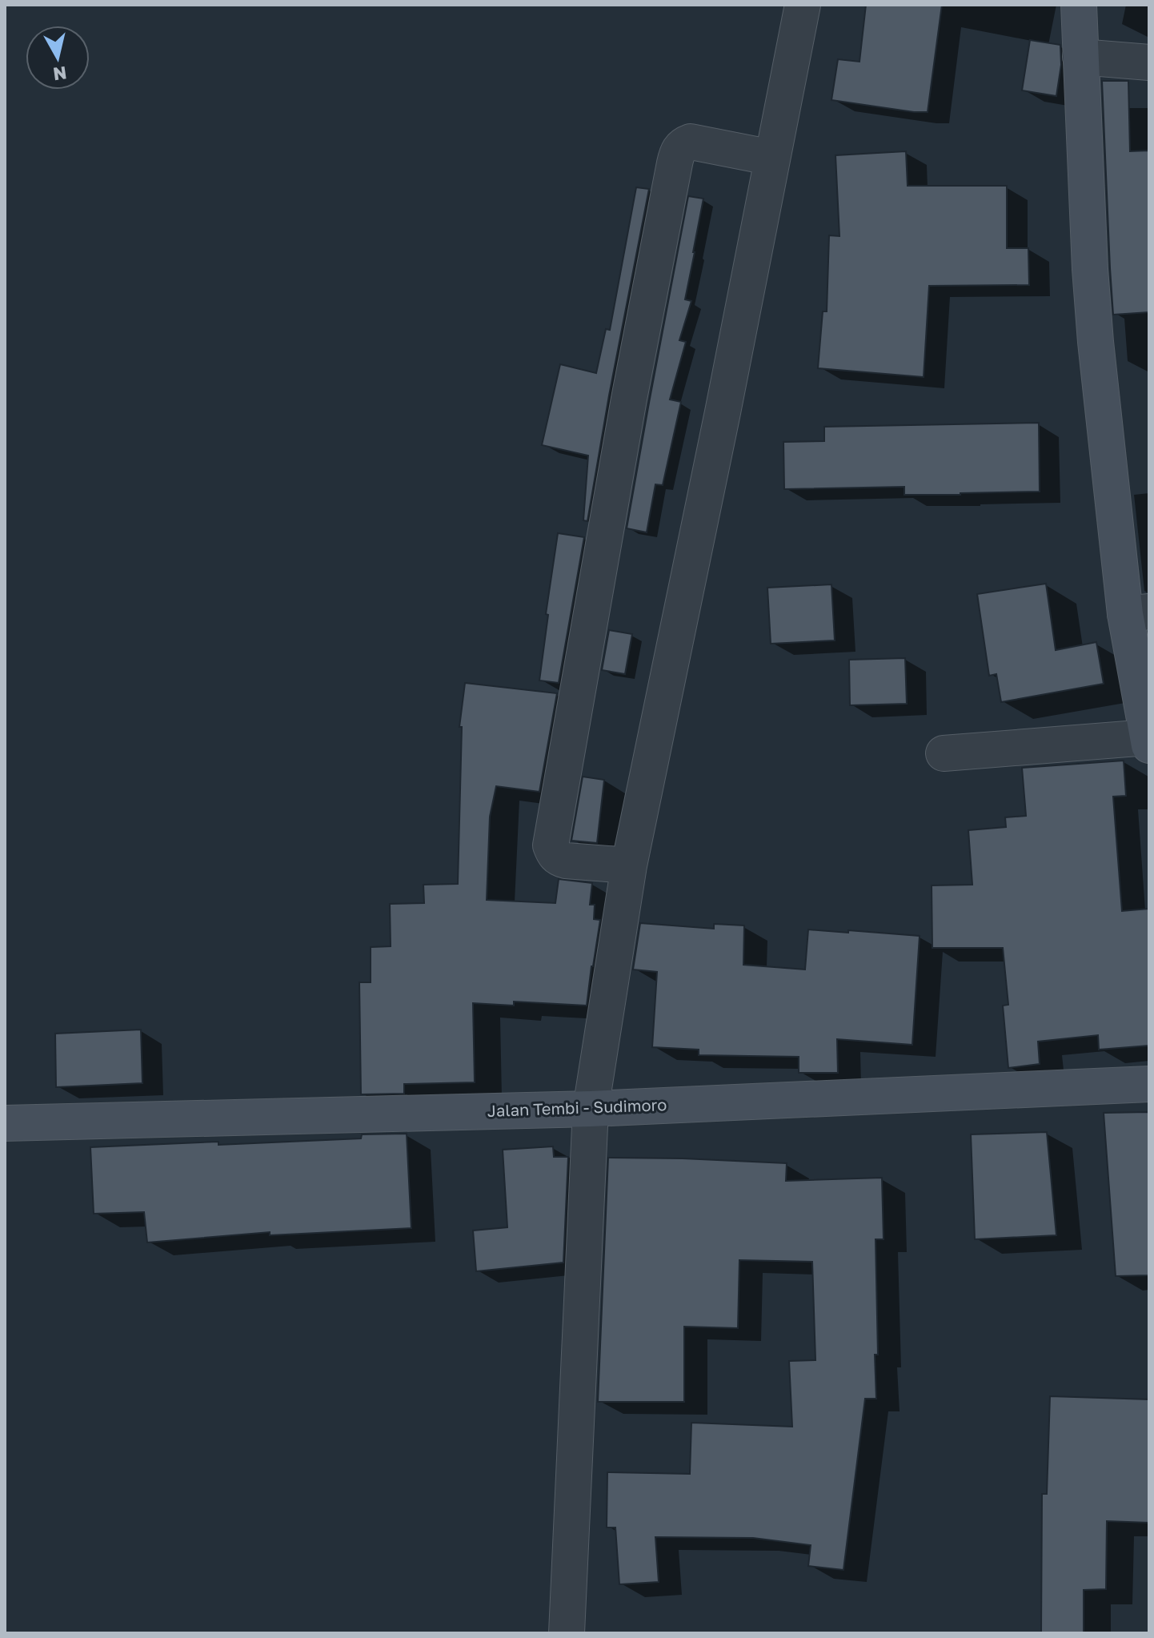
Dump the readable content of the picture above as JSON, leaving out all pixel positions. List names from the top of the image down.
{
  "streets": {
    "main road": ["Jalan Tembi - Sudimoro"]
  },
  "north": "bottom"
}
